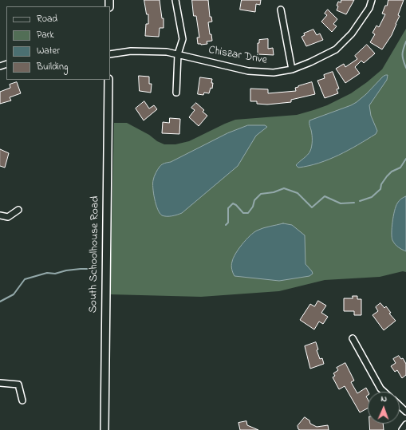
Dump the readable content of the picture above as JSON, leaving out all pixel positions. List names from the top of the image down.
{
  "streets": {
    "street": ["Chiszar Drive", "South Schoolhouse Road"]
  },
  "legend": [
    "Road",
    "Park",
    "Water",
    "Building"
  ],
  "north": "top"
}
